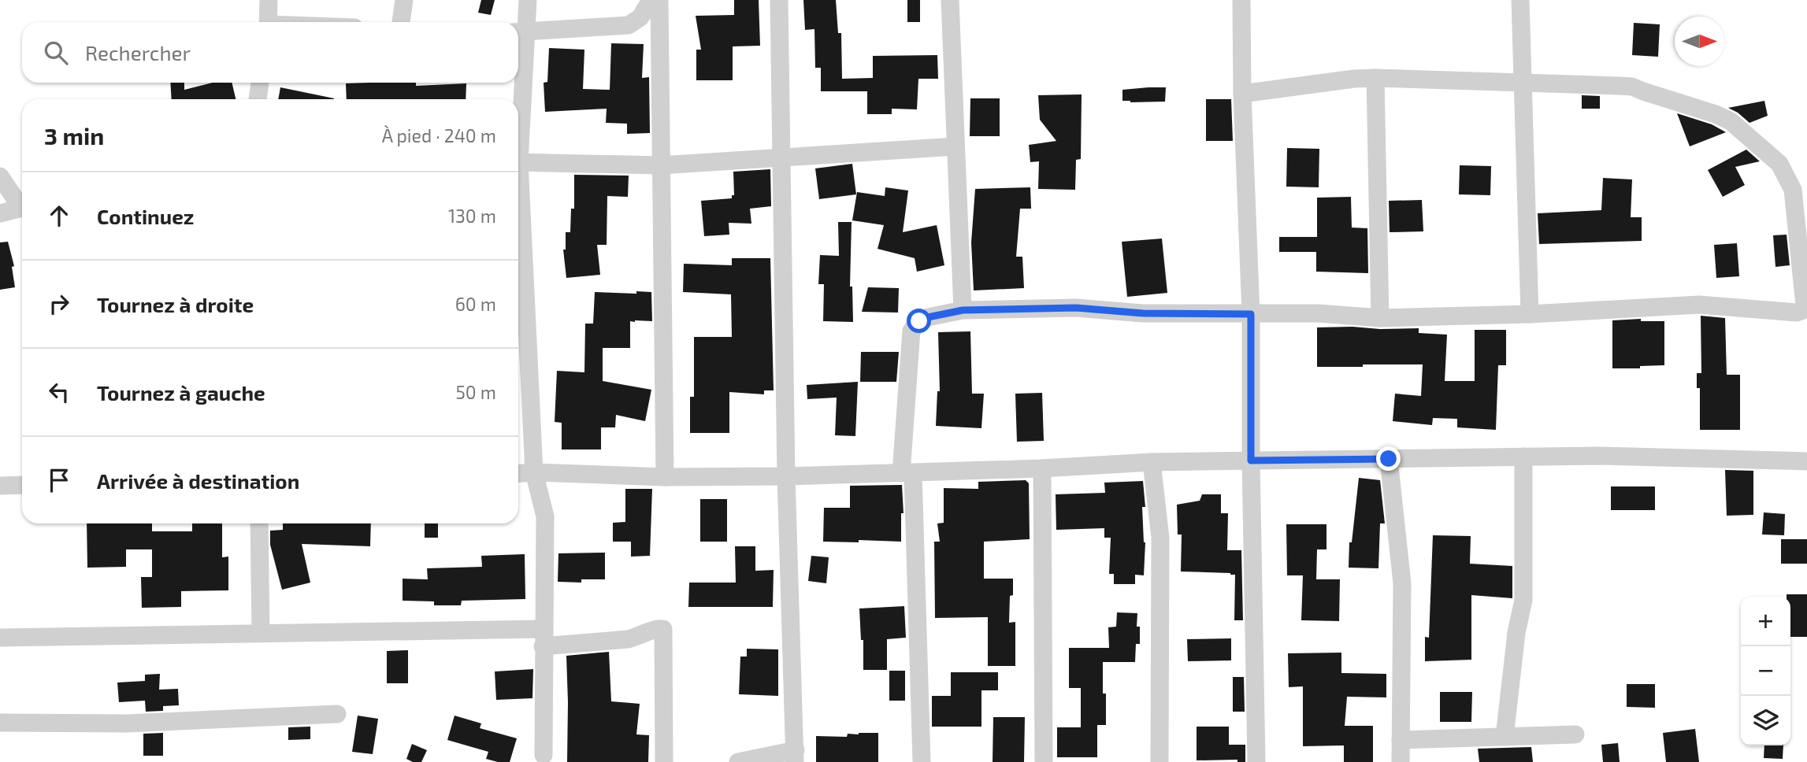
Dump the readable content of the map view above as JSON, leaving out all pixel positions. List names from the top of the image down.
{
  "north": "right",
  "page": {
    "search": "Rechercher",
    "heading": ["3 min", "À pied · 240 m"],
    "list": [
      ["Continuez", "130 m"],
      ["Tournez à droite", "60 m"],
      ["Tournez à gauche", "50 m"],
      "Arrivée à destination"
    ],
    "map_buttons": ["+", "−"]
  }
}
